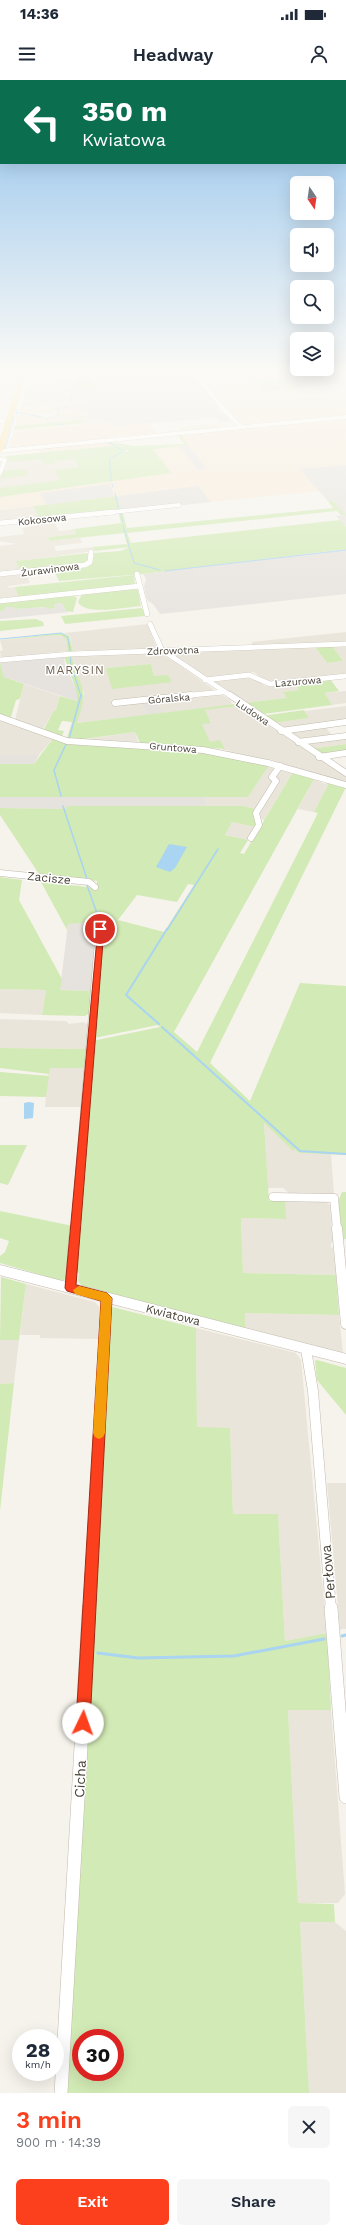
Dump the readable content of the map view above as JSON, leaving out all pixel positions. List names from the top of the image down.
{
  "streets": {
    "street": [
      "Kokosowa",
      "Żurawinowa",
      "Zdrowotna",
      "Lazurowa",
      "Góralska",
      "Ludowa",
      "Gruntowa",
      "Zacisze",
      "Kwiatowa",
      "Perłowa",
      "Cicha"
    ]
  },
  "crossings": [
    ["Zdrowotna", "Ludowa"],
    ["Lazurowa", "Ludowa"],
    ["Góralska", "Ludowa"],
    ["Kwiatowa", "Perłowa"],
    ["Kwiatowa", "Cicha"]
  ],
  "districts": ["MARYSIN"],
  "north": "bottom",
  "page": {
    "status": "14:36",
    "header": "Headway",
    "turn": ["350 m", "Kwiatowa"],
    "speed": "28 km/h",
    "limit": "30",
    "heading": ["3 min", "900 m · 14:39"],
    "buttons": ["Exit", "Share"]
  }
}
